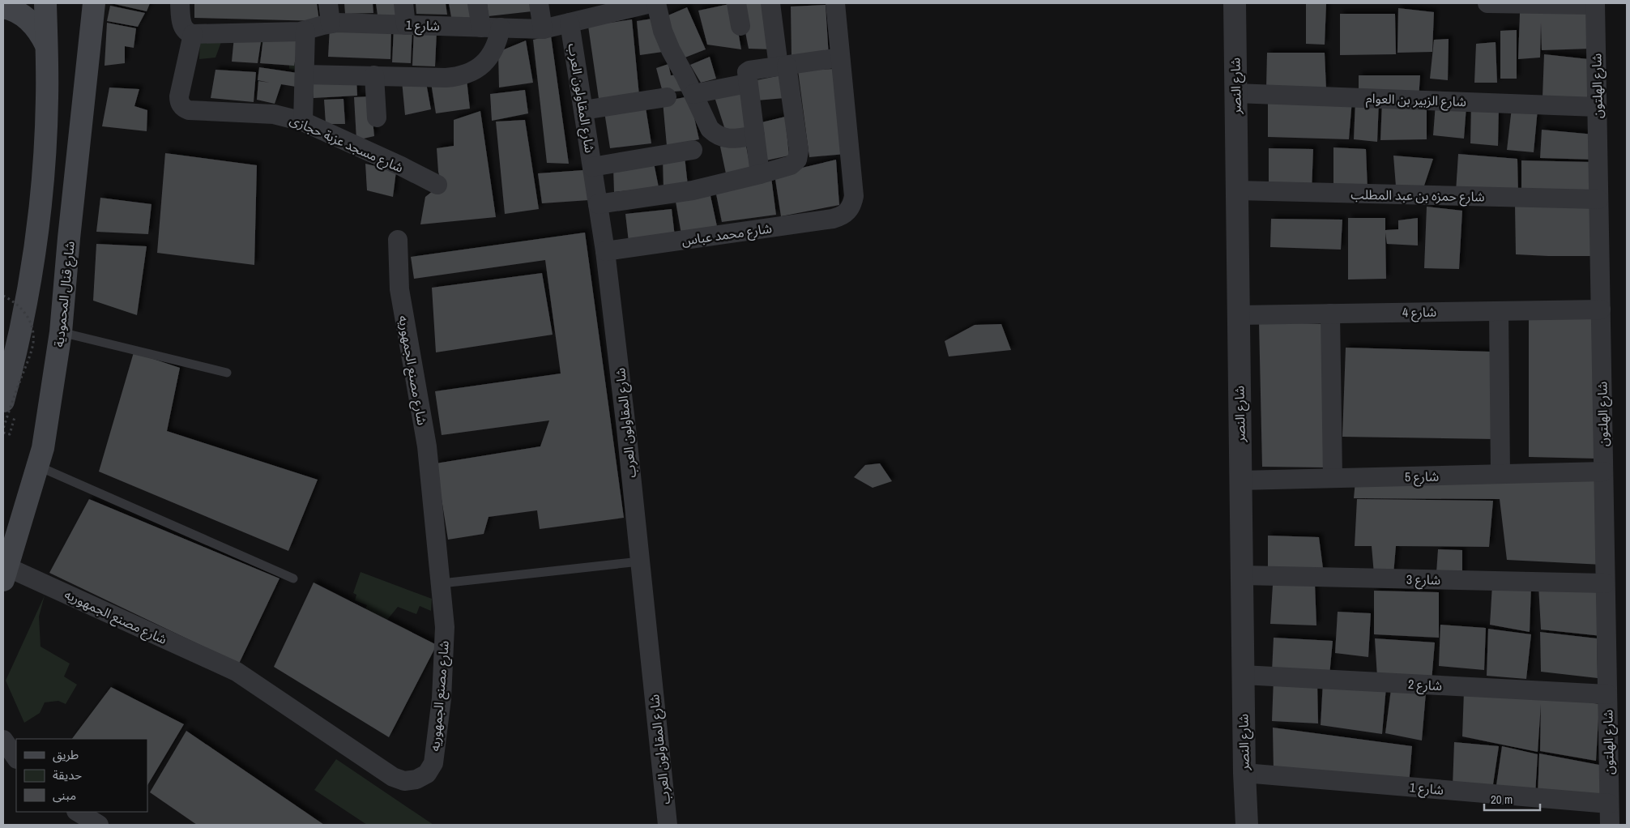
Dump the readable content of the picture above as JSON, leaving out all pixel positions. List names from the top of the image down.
{
  "streets": {
    "main road": ["شارع قنال المحمودية"],
    "street": [
      "شارع 1",
      "شارع النصر",
      "شارع الهلتون",
      "شارع المقاولون العرب",
      "شارع الزبير بن العوام",
      "شارع مسجد عزبة حجازى",
      "شارع حمزه بن عبد المطلب",
      "شارع محمد عباس",
      "شارع 4",
      "شارع مصنع الجمهوريه",
      "شارع 5",
      "شارع 3",
      "شارع 2"
    ]
  },
  "crossings": [
    ["شارع 1", "شارع النصر"],
    ["شارع 1", "شارع الهلتون"],
    ["شارع 1", "شارع المقاولون العرب"],
    ["شارع 1", "شارع مسجد عزبة حجازى"],
    ["شارع النصر", "شارع الزبير بن العوام"],
    ["شارع النصر", "شارع حمزه بن عبد المطلب"],
    ["شارع النصر", "شارع 4"],
    ["شارع النصر", "شارع 5"],
    ["شارع النصر", "شارع 3"],
    ["شارع النصر", "شارع 2"],
    ["شارع الهلتون", "شارع الزبير بن العوام"],
    ["شارع الهلتون", "شارع حمزه بن عبد المطلب"],
    ["شارع الهلتون", "شارع 4"],
    ["شارع الهلتون", "شارع 5"],
    ["شارع الهلتون", "شارع 3"],
    ["شارع الهلتون", "شارع 2"],
    ["شارع المقاولون العرب", "شارع محمد عباس"],
    ["شارع قنال المحمودية", "شارع مصنع الجمهوريه"]
  ],
  "legend": ["طريق", "حديقة", "مبنى"],
  "scale_bar": "20 m"
}
